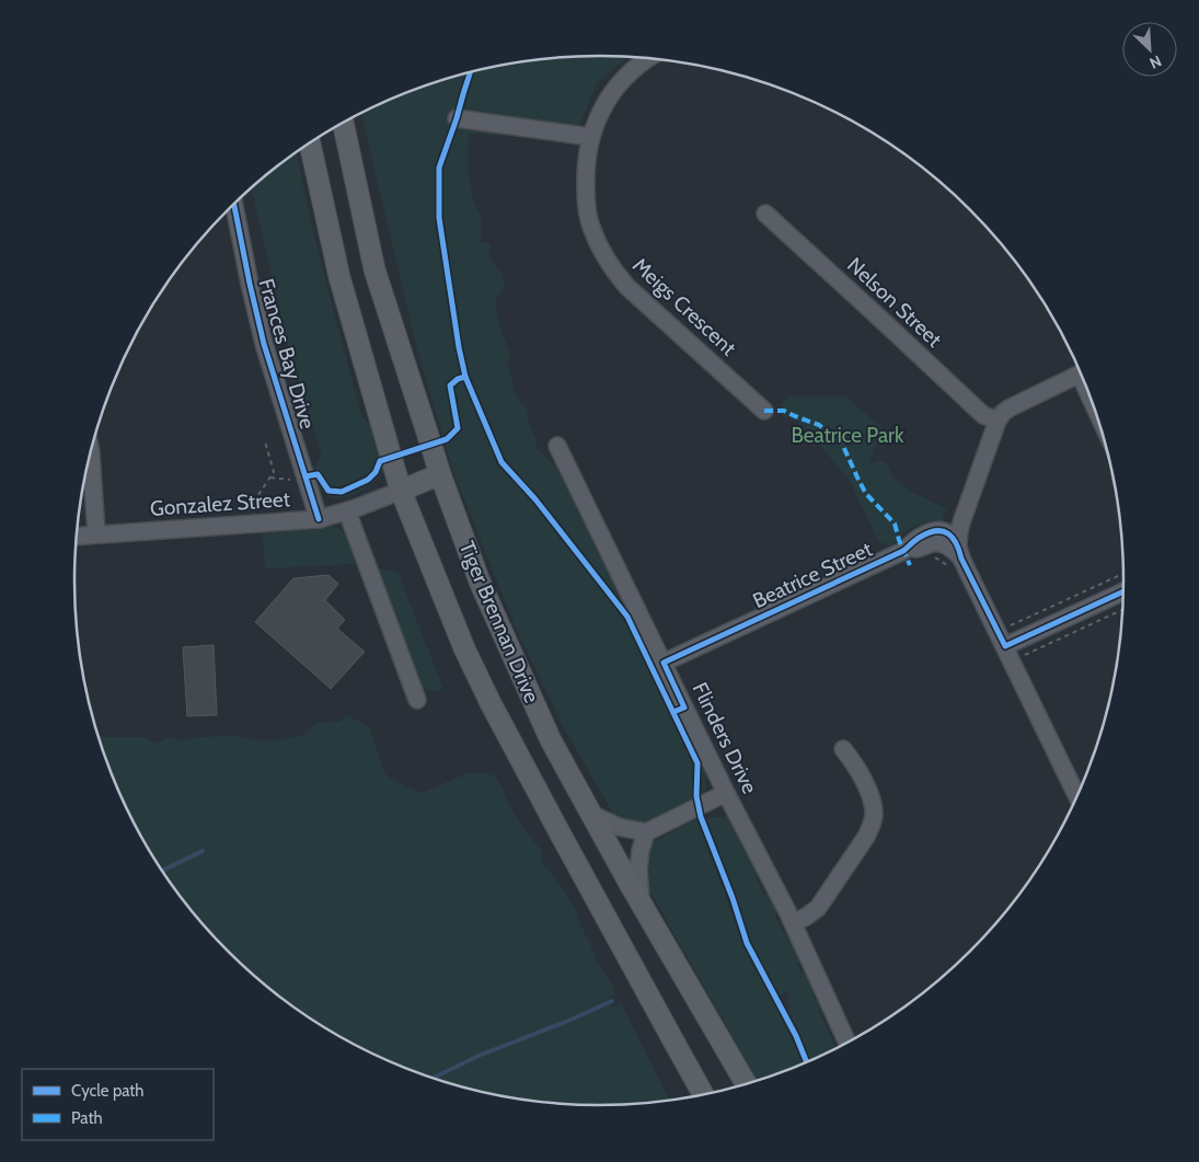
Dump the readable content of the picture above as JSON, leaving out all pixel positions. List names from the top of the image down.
{
  "streets": {
    "main road": ["Tiger Brennan Drive"],
    "street": [
      "Nelson Street",
      "Meigs Crescent",
      "Frances Bay Drive",
      "Gonzalez Street",
      "Beatrice Street",
      "Flinders Drive"
    ]
  },
  "crossings": [
    ["Frances Bay Drive", "Gonzalez Street"],
    ["Gonzalez Street", "Tiger Brennan Drive"],
    ["Beatrice Street", "Flinders Drive"]
  ],
  "parks": ["Beatrice Park"],
  "legend": ["Cycle path", "Path"],
  "north": "bottom right"
}
